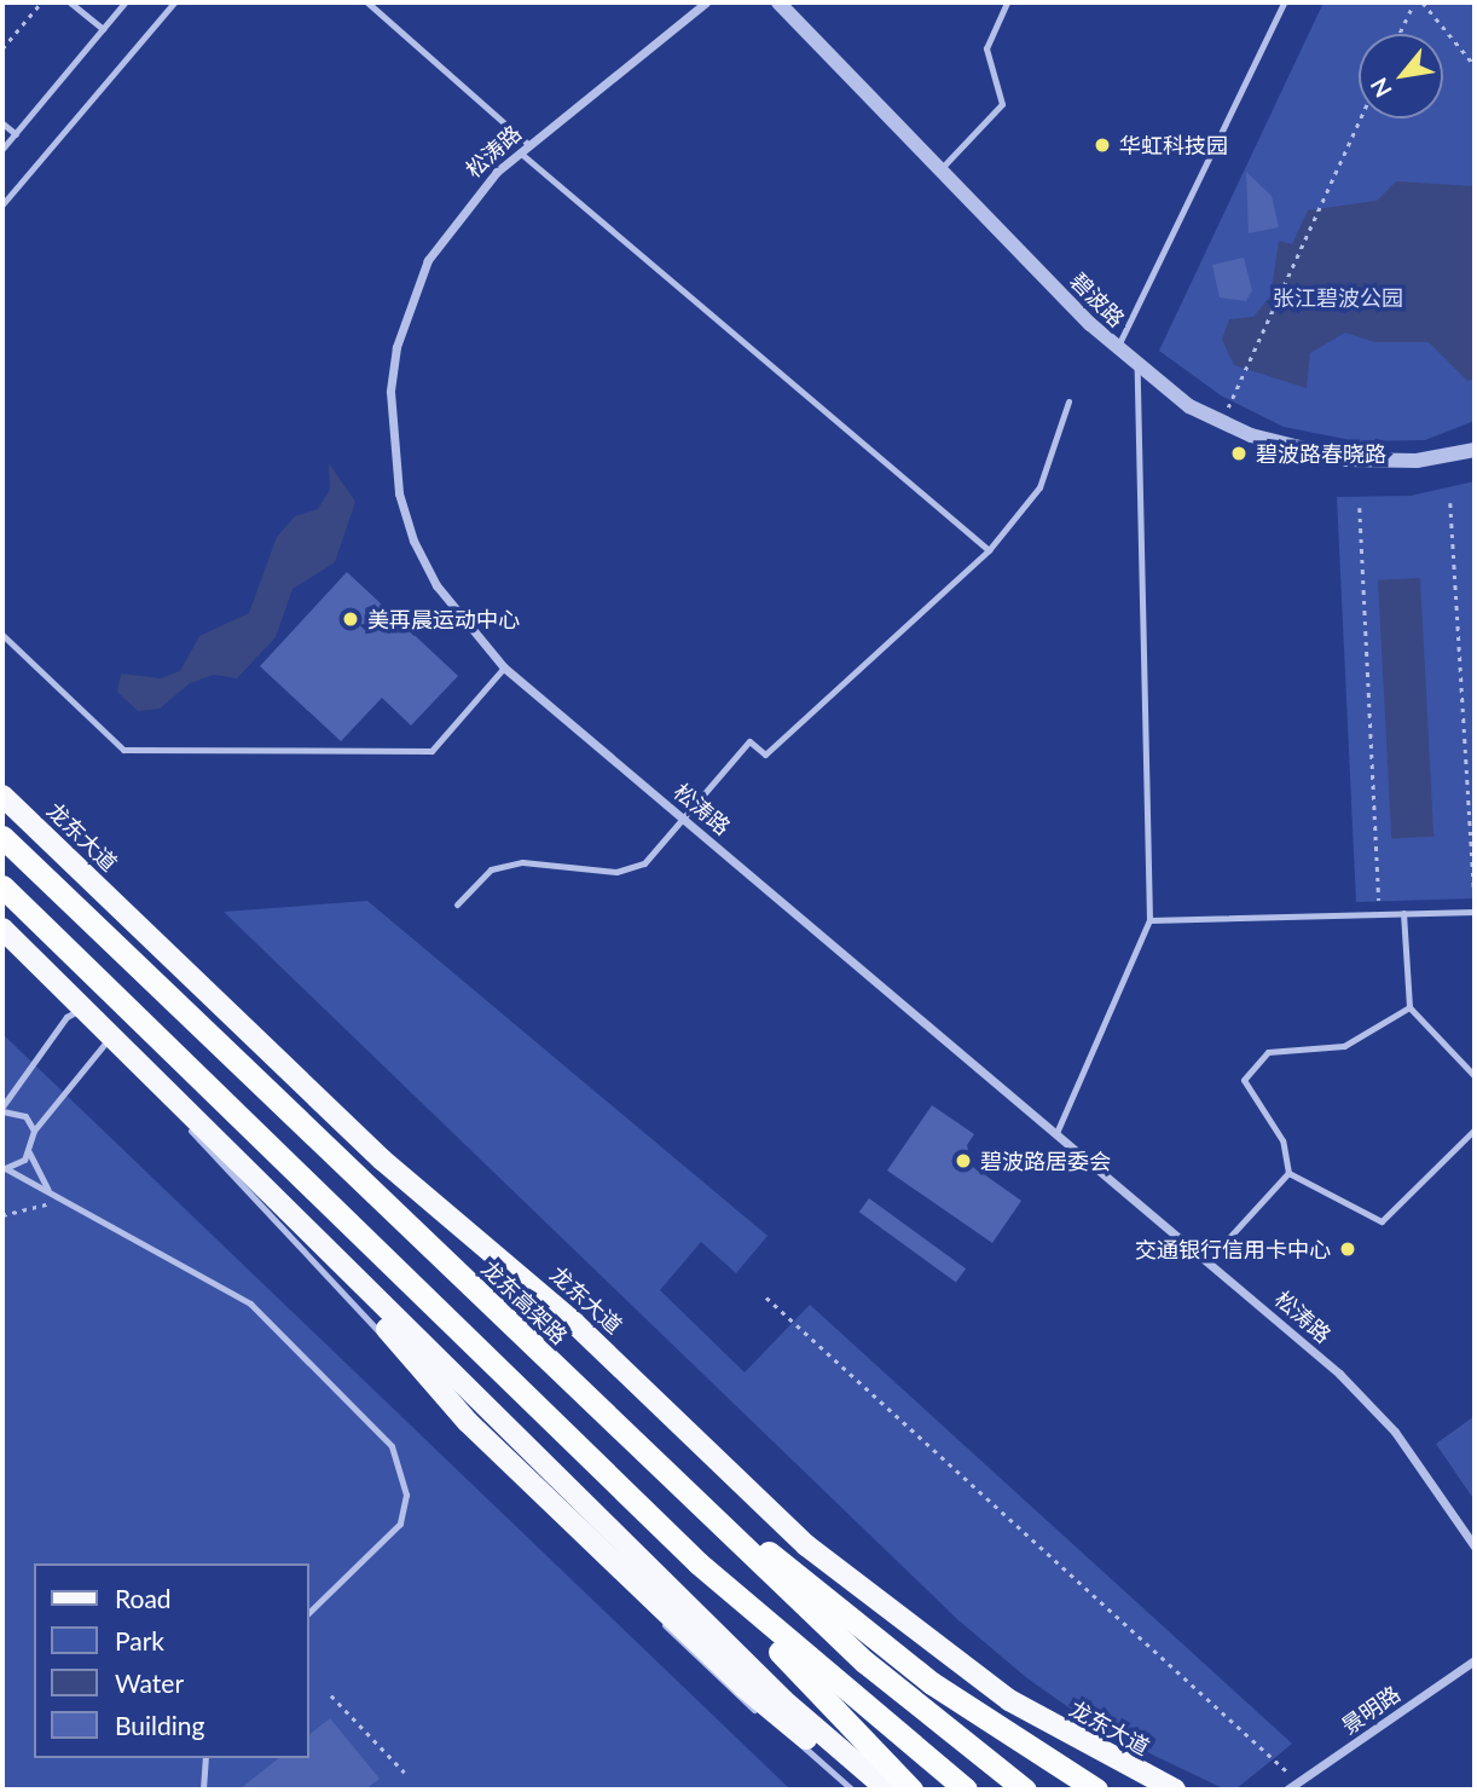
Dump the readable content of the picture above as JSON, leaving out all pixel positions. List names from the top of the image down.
{
  "streets": {
    "highway": ["龙东高架路"],
    "main road": ["龙东大道"],
    "street": ["松涛路", "碧波路", "景明路"]
  },
  "parks": ["张江碧波公园"],
  "places": [
    "华虹科技园",
    "碧波路春晓路",
    "美再晨运动中心",
    "碧波路居委会",
    "交通银行信用卡中心"
  ],
  "legend": [
    "Road",
    "Park",
    "Water",
    "Building"
  ],
  "north": "bottom left"
}
